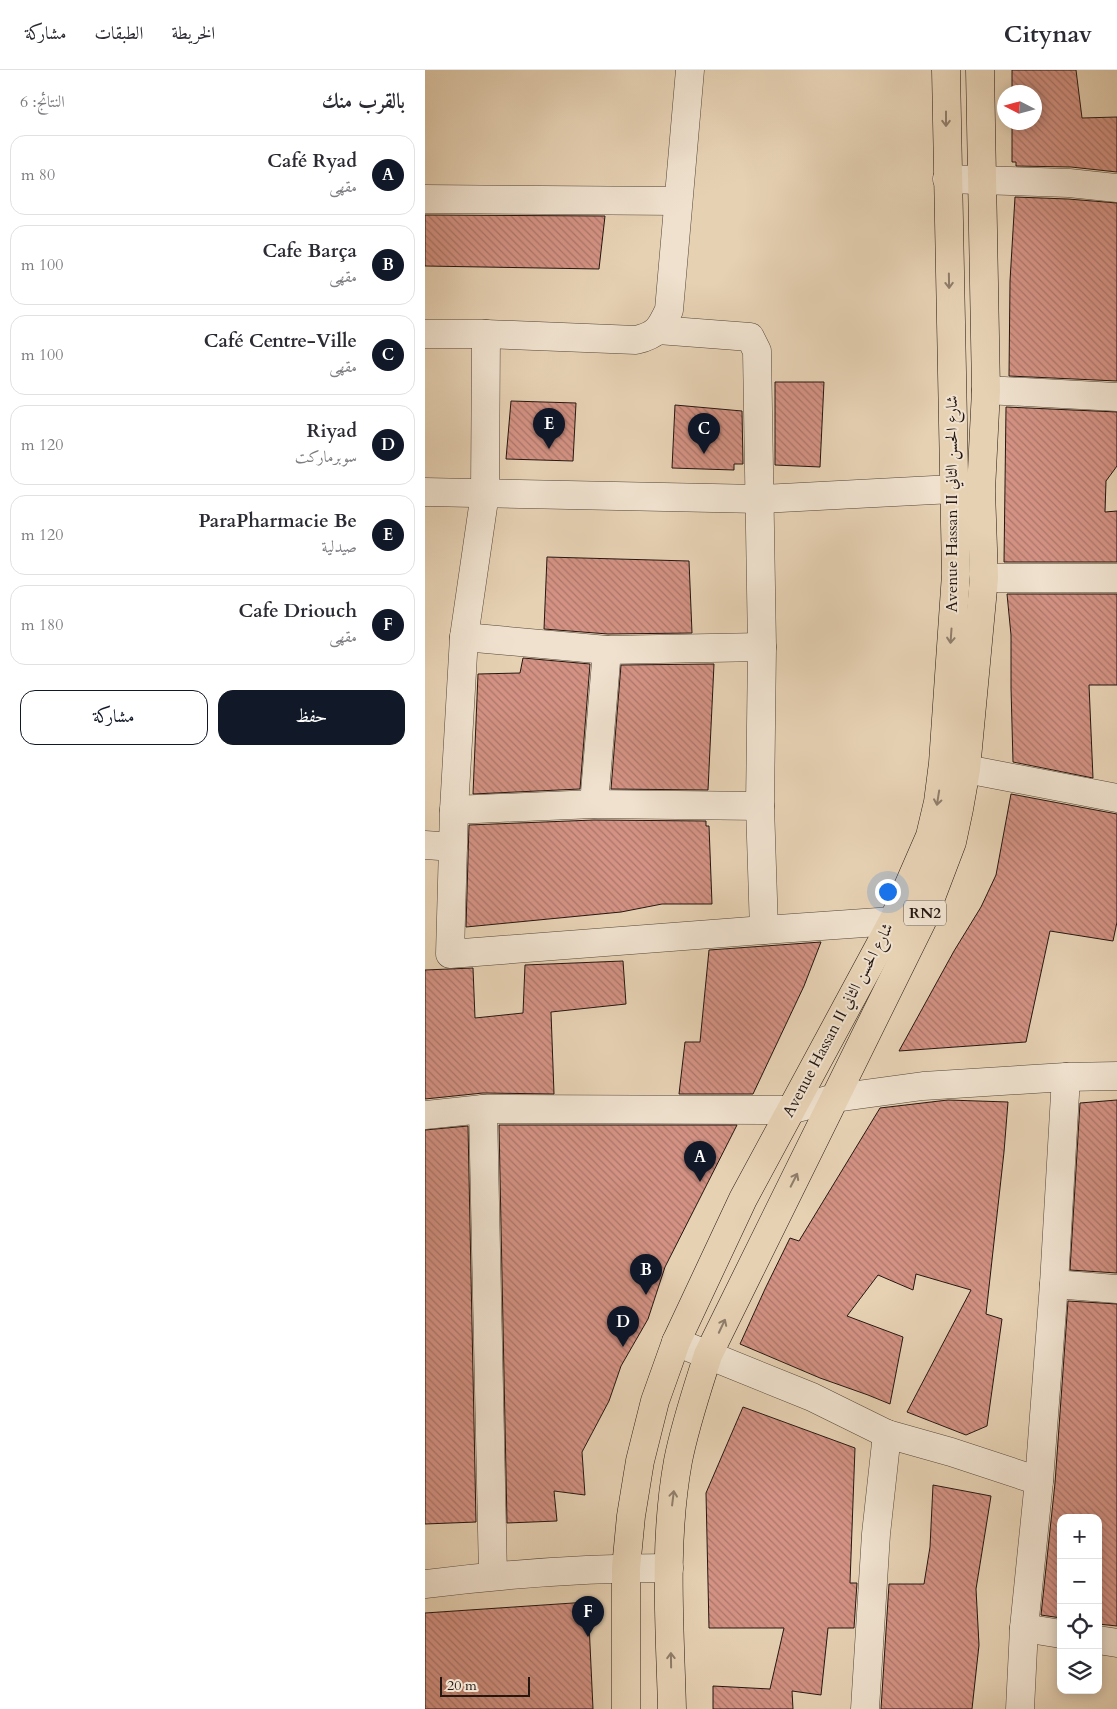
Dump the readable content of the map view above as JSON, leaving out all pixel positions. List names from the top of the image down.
{
  "streets": {
    "main road": ["Avenue Hassan II شارع الحسن الثاني", "RN2"]
  },
  "scale_bar": "20 m",
  "north": "left",
  "page": {
    "header": "Citynav",
    "nav": ["الخريطة", "الطبقات", "مشاركة"],
    "heading": ["بالقرب منك", "النتائج: 6"],
    "list": [
      {
        "mark": "A",
        "name": "Café Ryad",
        "note": "مقهى",
        "value": "80 m"
      },
      {
        "mark": "B",
        "name": "Cafe Barça",
        "note": "مقهى",
        "value": "100 m"
      },
      {
        "mark": "C",
        "name": "Café Centre-Ville",
        "note": "مقهى",
        "value": "100 m"
      },
      {
        "mark": "D",
        "name": "Riyad",
        "note": "سوبرماركت",
        "value": "120 m"
      },
      {
        "mark": "E",
        "name": "ParaPharmacie Be",
        "note": "صيدلية",
        "value": "120 m"
      },
      {
        "mark": "F",
        "name": "Cafe Driouch",
        "note": "مقهى",
        "value": "180 m"
      }
    ],
    "pins": [
      "E",
      "C",
      "A",
      "B",
      "D",
      "F"
    ],
    "buttons": ["حفظ", "مشاركة"],
    "map_buttons": ["+", "−"],
    "scale": "20 m"
  }
}
